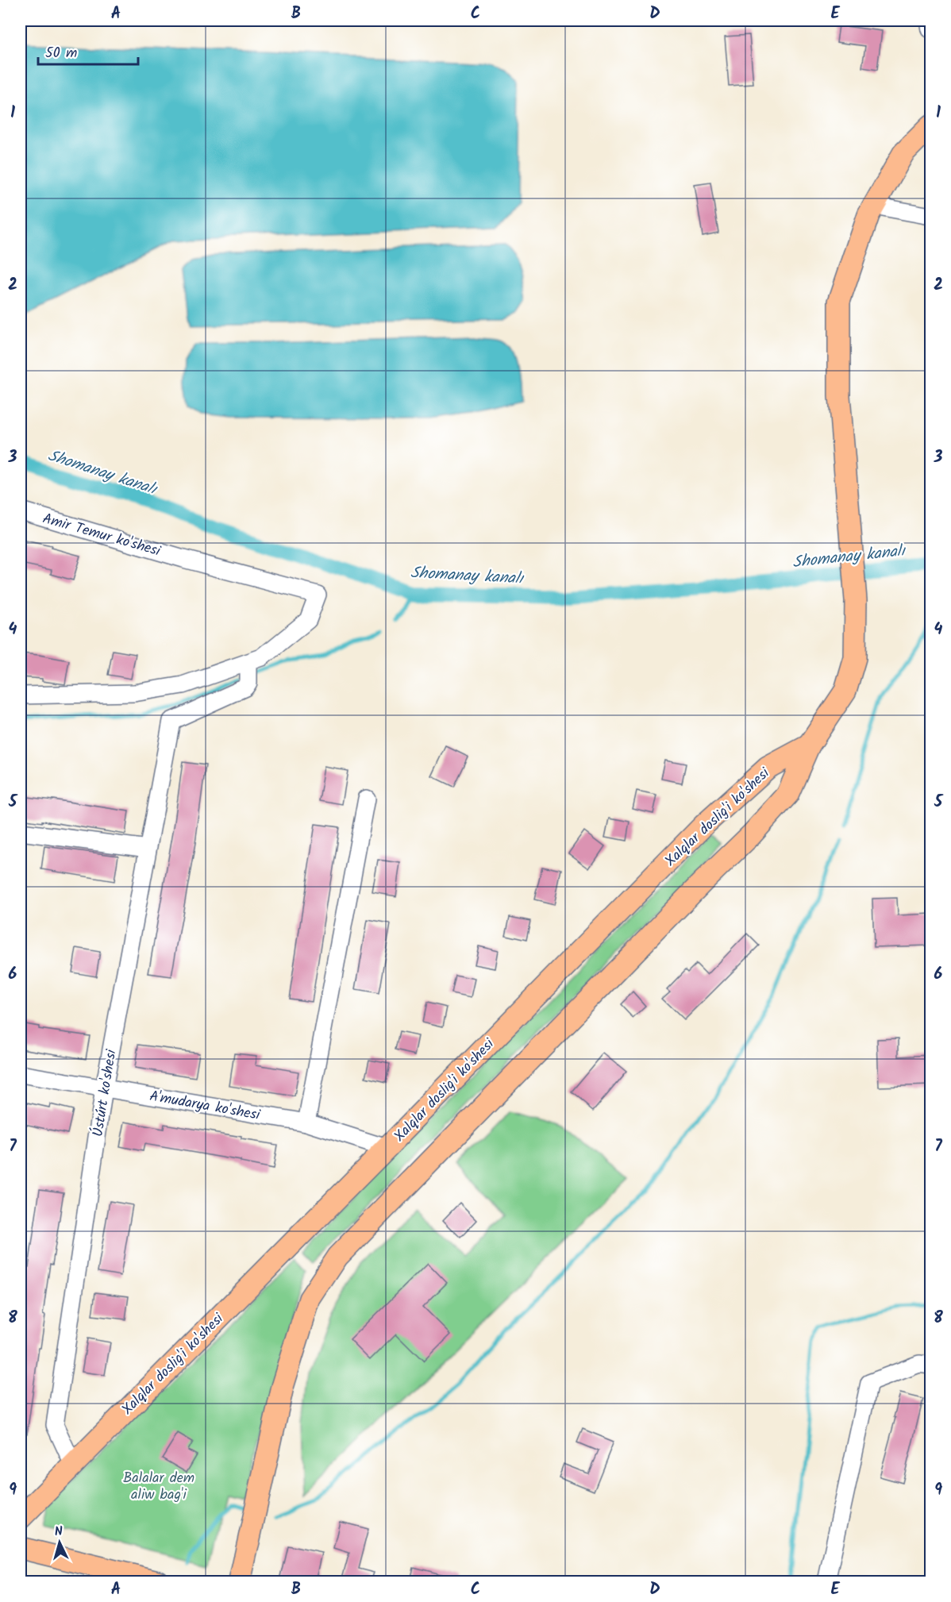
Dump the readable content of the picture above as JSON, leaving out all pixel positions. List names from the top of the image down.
{
  "streets": {
    "main road": ["Xalqlar doslig'i ko'shesi"],
    "street": ["Amir Temur ko'shesi", "Ústúrt ko'shesi", "A'mudarya ko'shesi"]
  },
  "crossings": [
    ["Amir Temur ko'shesi", "Ústúrt ko'shesi"],
    ["Xalqlar doslig'i ko'shesi", "Ústúrt ko'shesi"],
    ["Xalqlar doslig'i ko'shesi", "A'mudarya ko'shesi"],
    ["Ústúrt ko'shesi", "A'mudarya ko'shesi"]
  ],
  "water": ["Shomanay kanalı"],
  "parks": ["Balalar dem aliw bag'i"],
  "scale_bar": "50 m",
  "north": "top",
  "grid": {
    "columns": [
      "A",
      "B",
      "C",
      "D",
      "E"
    ],
    "rows": [
      "1",
      "2",
      "3",
      "4",
      "5",
      "6",
      "7",
      "8",
      "9"
    ]
  }
}
